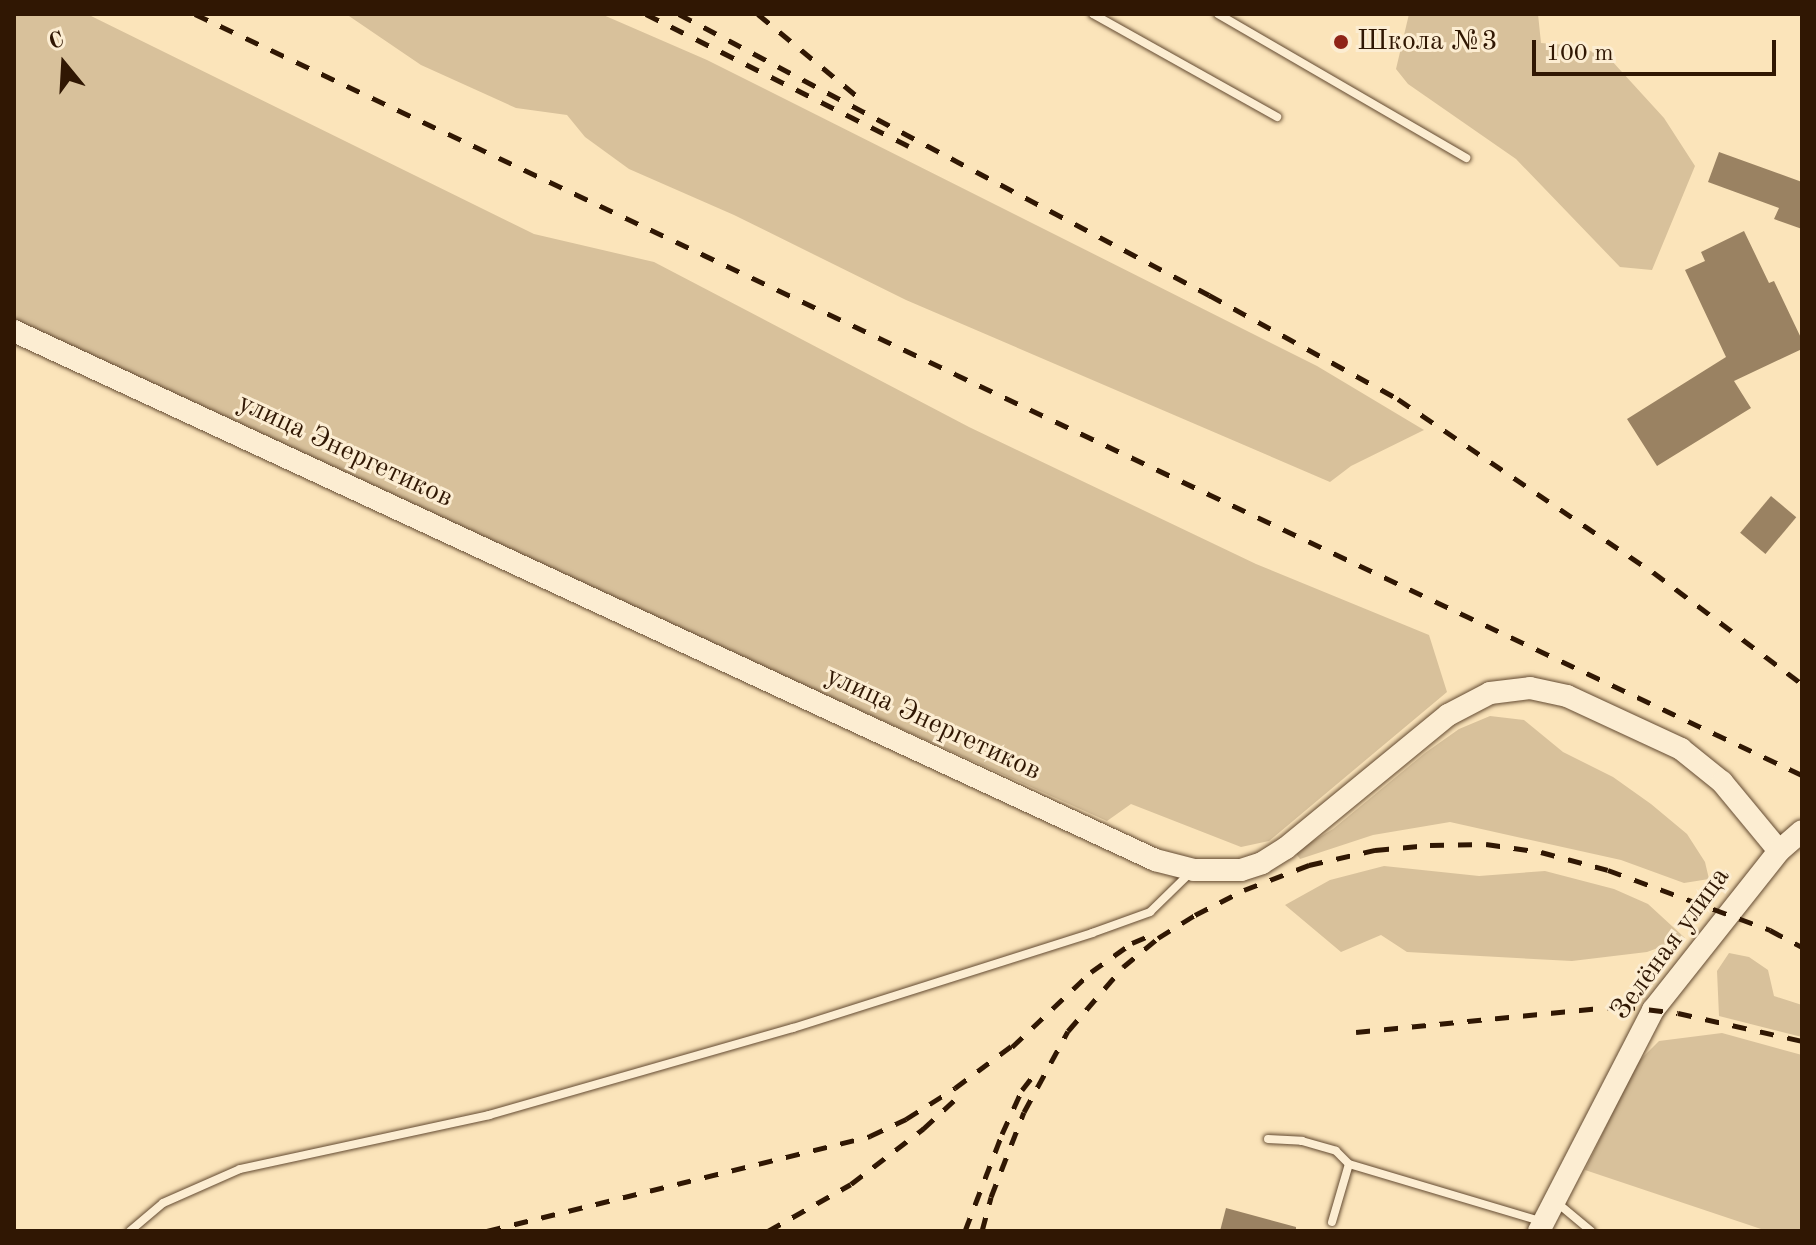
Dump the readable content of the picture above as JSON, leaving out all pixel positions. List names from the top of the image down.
{
  "streets": {
    "street": ["улица Энергетиков", "Зелёная улица"]
  },
  "crossings": [
    ["улица Энергетиков", "Зелёная улица"]
  ],
  "places": ["Школа №3"],
  "scale_bar": "100 m",
  "north": "top"
}
